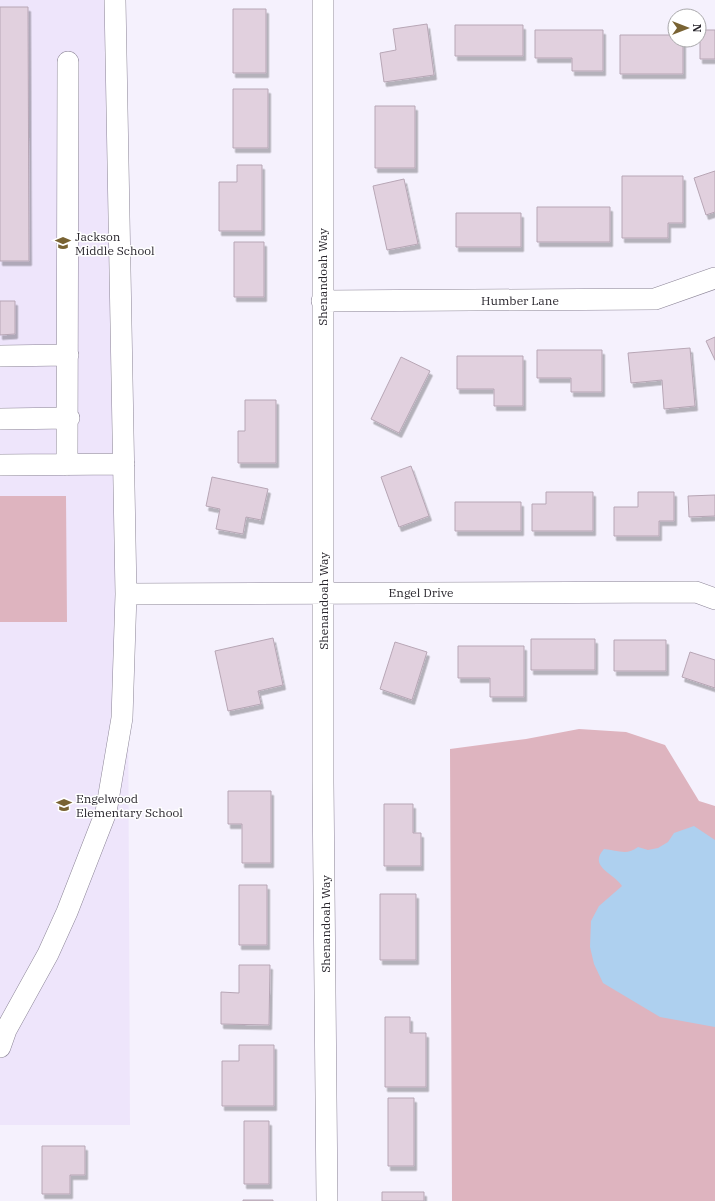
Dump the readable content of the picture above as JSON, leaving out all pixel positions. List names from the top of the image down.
{
  "streets": {
    "street": ["Shenandoah Way", "Humber Lane", "Engel Drive"]
  },
  "crossings": [
    ["Shenandoah Way", "Humber Lane"],
    ["Shenandoah Way", "Engel Drive"]
  ],
  "places": {
    "school or university": ["Jackson Middle School", "Engelwood Elementary School"]
  },
  "north": "right"
}
